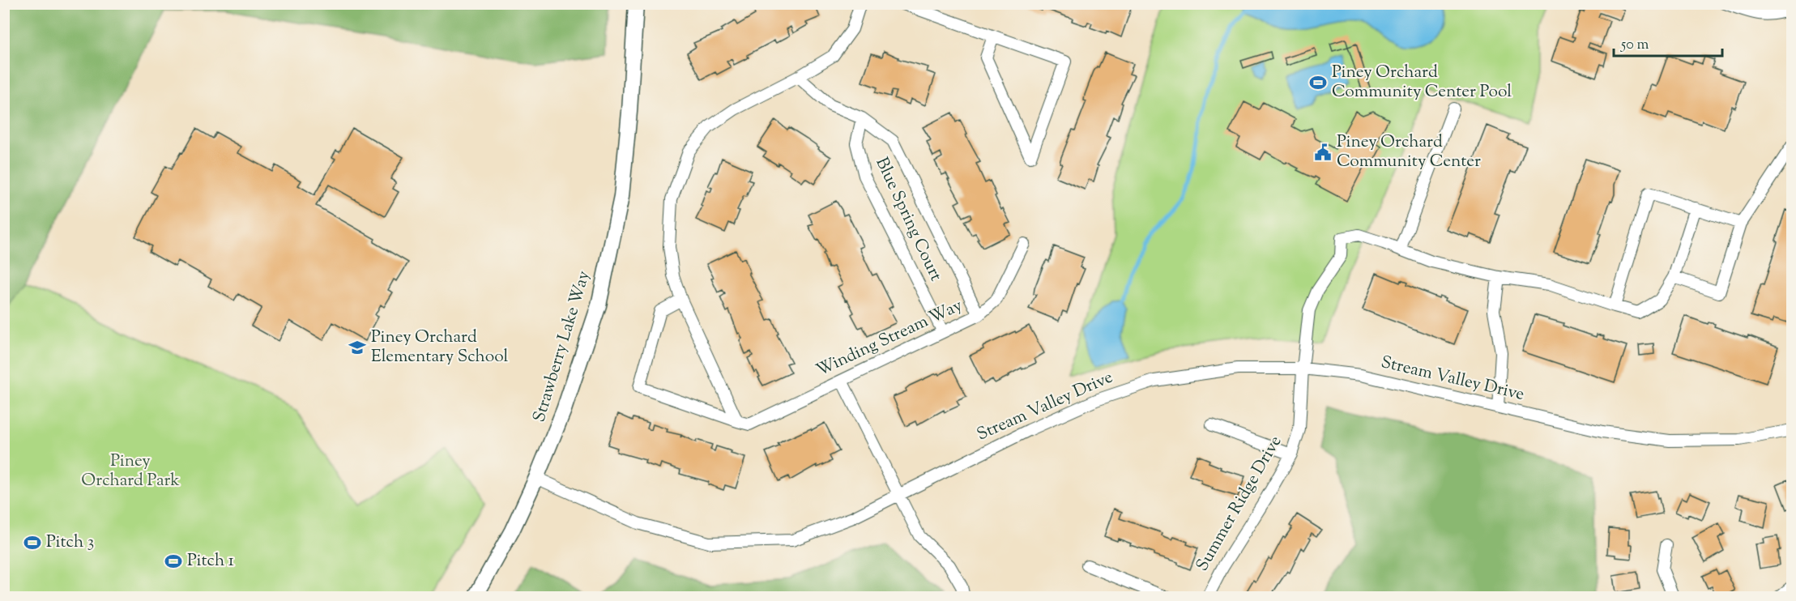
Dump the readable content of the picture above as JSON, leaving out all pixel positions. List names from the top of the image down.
{
  "streets": {
    "street": [
      "Blue Spring Court",
      "Winding Stream Way",
      "Strawberry Lake Way",
      "Stream Valley Drive",
      "Summer Ridge Drive"
    ]
  },
  "crossings": [
    ["Blue Spring Court", "Winding Stream Way"],
    ["Strawberry Lake Way", "Stream Valley Drive"],
    ["Stream Valley Drive", "Summer Ridge Drive"]
  ],
  "parks": ["Piney Orchard Park"],
  "places": {
    "sports": ["Piney Orchard Community Center Pool", "Pitch 3", "Pitch 1"],
    "public building": ["Piney Orchard Community Center"],
    "school or university": ["Piney Orchard Elementary School"]
  },
  "scale_bar": "50 m"
}
